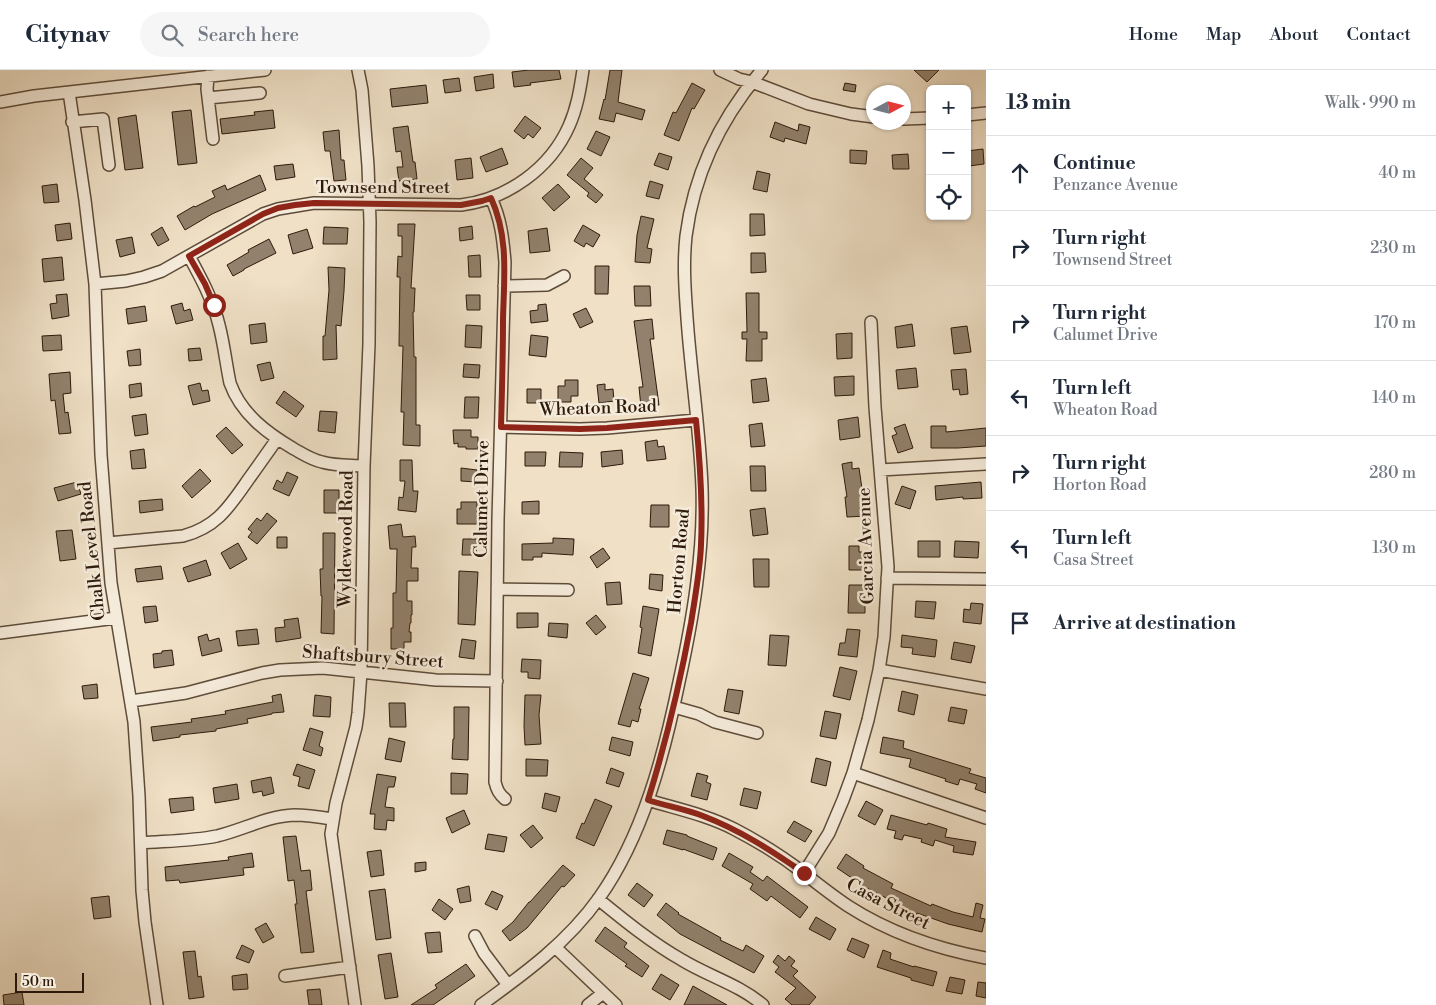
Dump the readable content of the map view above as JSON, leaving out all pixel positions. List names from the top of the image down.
{
  "streets": {
    "street": [
      "Townsend Street",
      "Wheaton Road",
      "Calumet Drive",
      "Wyldewood Road",
      "Garcia Avenue",
      "Chalk Level Road",
      "Horton Road",
      "Shaftsbury Street",
      "Casa Street"
    ]
  },
  "crossings": [
    ["Townsend Street", "Calumet Drive"],
    ["Townsend Street", "Wyldewood Road"],
    ["Townsend Street", "Chalk Level Road"],
    ["Wheaton Road", "Calumet Drive"],
    ["Wheaton Road", "Horton Road"],
    ["Calumet Drive", "Shaftsbury Street"],
    ["Wyldewood Road", "Shaftsbury Street"],
    ["Garcia Avenue", "Casa Street"],
    ["Chalk Level Road", "Shaftsbury Street"],
    ["Horton Road", "Casa Street"]
  ],
  "scale_bar": "50 m",
  "north": "right",
  "page": {
    "header": "Citynav",
    "search": "Search here",
    "nav": [
      "Home",
      "Map",
      "About",
      "Contact"
    ],
    "heading": ["13 min", "Walk · 990 m"],
    "map_buttons": ["+", "−"],
    "list": [
      ["Continue", "Penzance Avenue", "40 m"],
      ["Turn right", "Townsend Street", "230 m"],
      ["Turn right", "Calumet Drive", "170 m"],
      ["Turn left", "Wheaton Road", "140 m"],
      ["Turn right", "Horton Road", "280 m"],
      ["Turn left", "Casa Street", "130 m"],
      "Arrive at destination"
    ],
    "scale": "50 m"
  }
}
